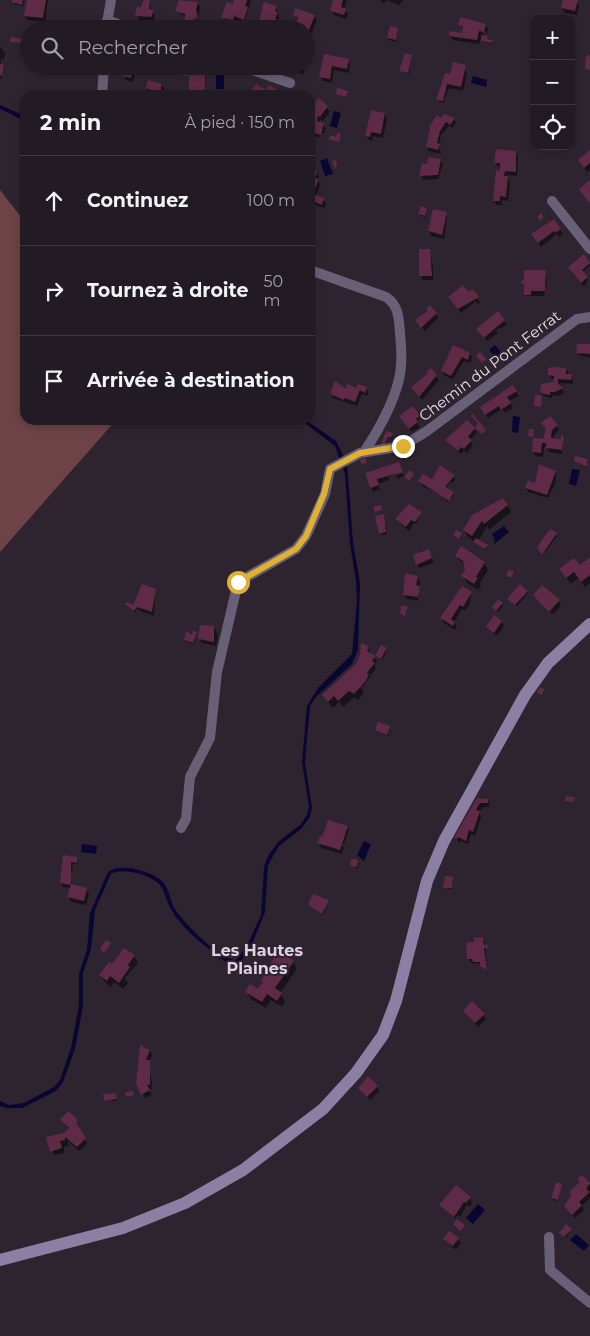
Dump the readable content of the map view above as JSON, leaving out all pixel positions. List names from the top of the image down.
{
  "streets": {
    "street": ["Chemin du Pont Ferrat"]
  },
  "districts": ["Les Hautes Plaines"],
  "page": {
    "map_buttons": ["+", "−"],
    "search": "Rechercher",
    "heading": ["2 min", "À pied · 150 m"],
    "list": [
      ["Continuez", "100 m"],
      ["Tournez à droite", "50 m"],
      "Arrivée à destination"
    ]
  }
}
